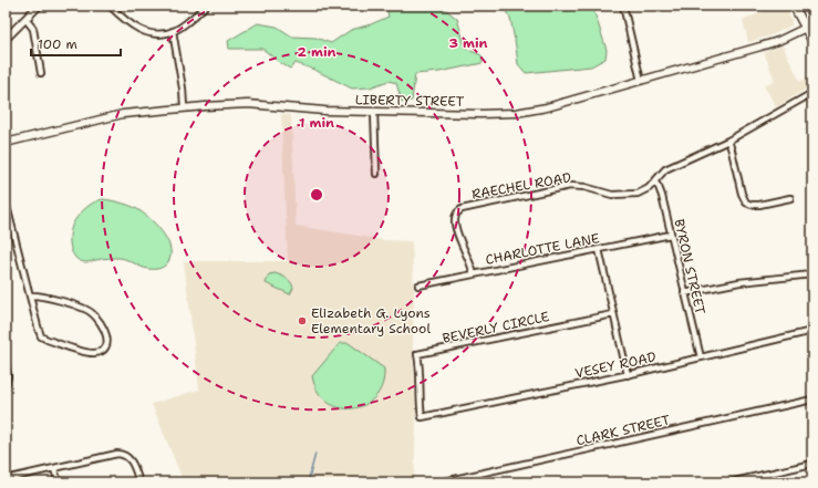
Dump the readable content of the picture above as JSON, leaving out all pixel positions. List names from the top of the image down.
{
  "streets": {
    "main road": ["LIBERTY STREET"],
    "street": [
      "RAECHEL ROAD",
      "CHARLOTTE LANE",
      "BYRON STREET",
      "BEVERLY CIRCLE",
      "VESEY ROAD",
      "CLARK STREET"
    ]
  },
  "crossings": [
    ["RAECHEL ROAD", "CHARLOTTE LANE"],
    ["RAECHEL ROAD", "BYRON STREET"],
    ["CHARLOTTE LANE", "BYRON STREET"],
    ["BYRON STREET", "VESEY ROAD"],
    ["BEVERLY CIRCLE", "VESEY ROAD"]
  ],
  "places": ["Elizabeth G. Lyons Elementary School"],
  "scale_bar": "100 m",
  "rings": ["3 min", "2 min", "1 min"]
}
